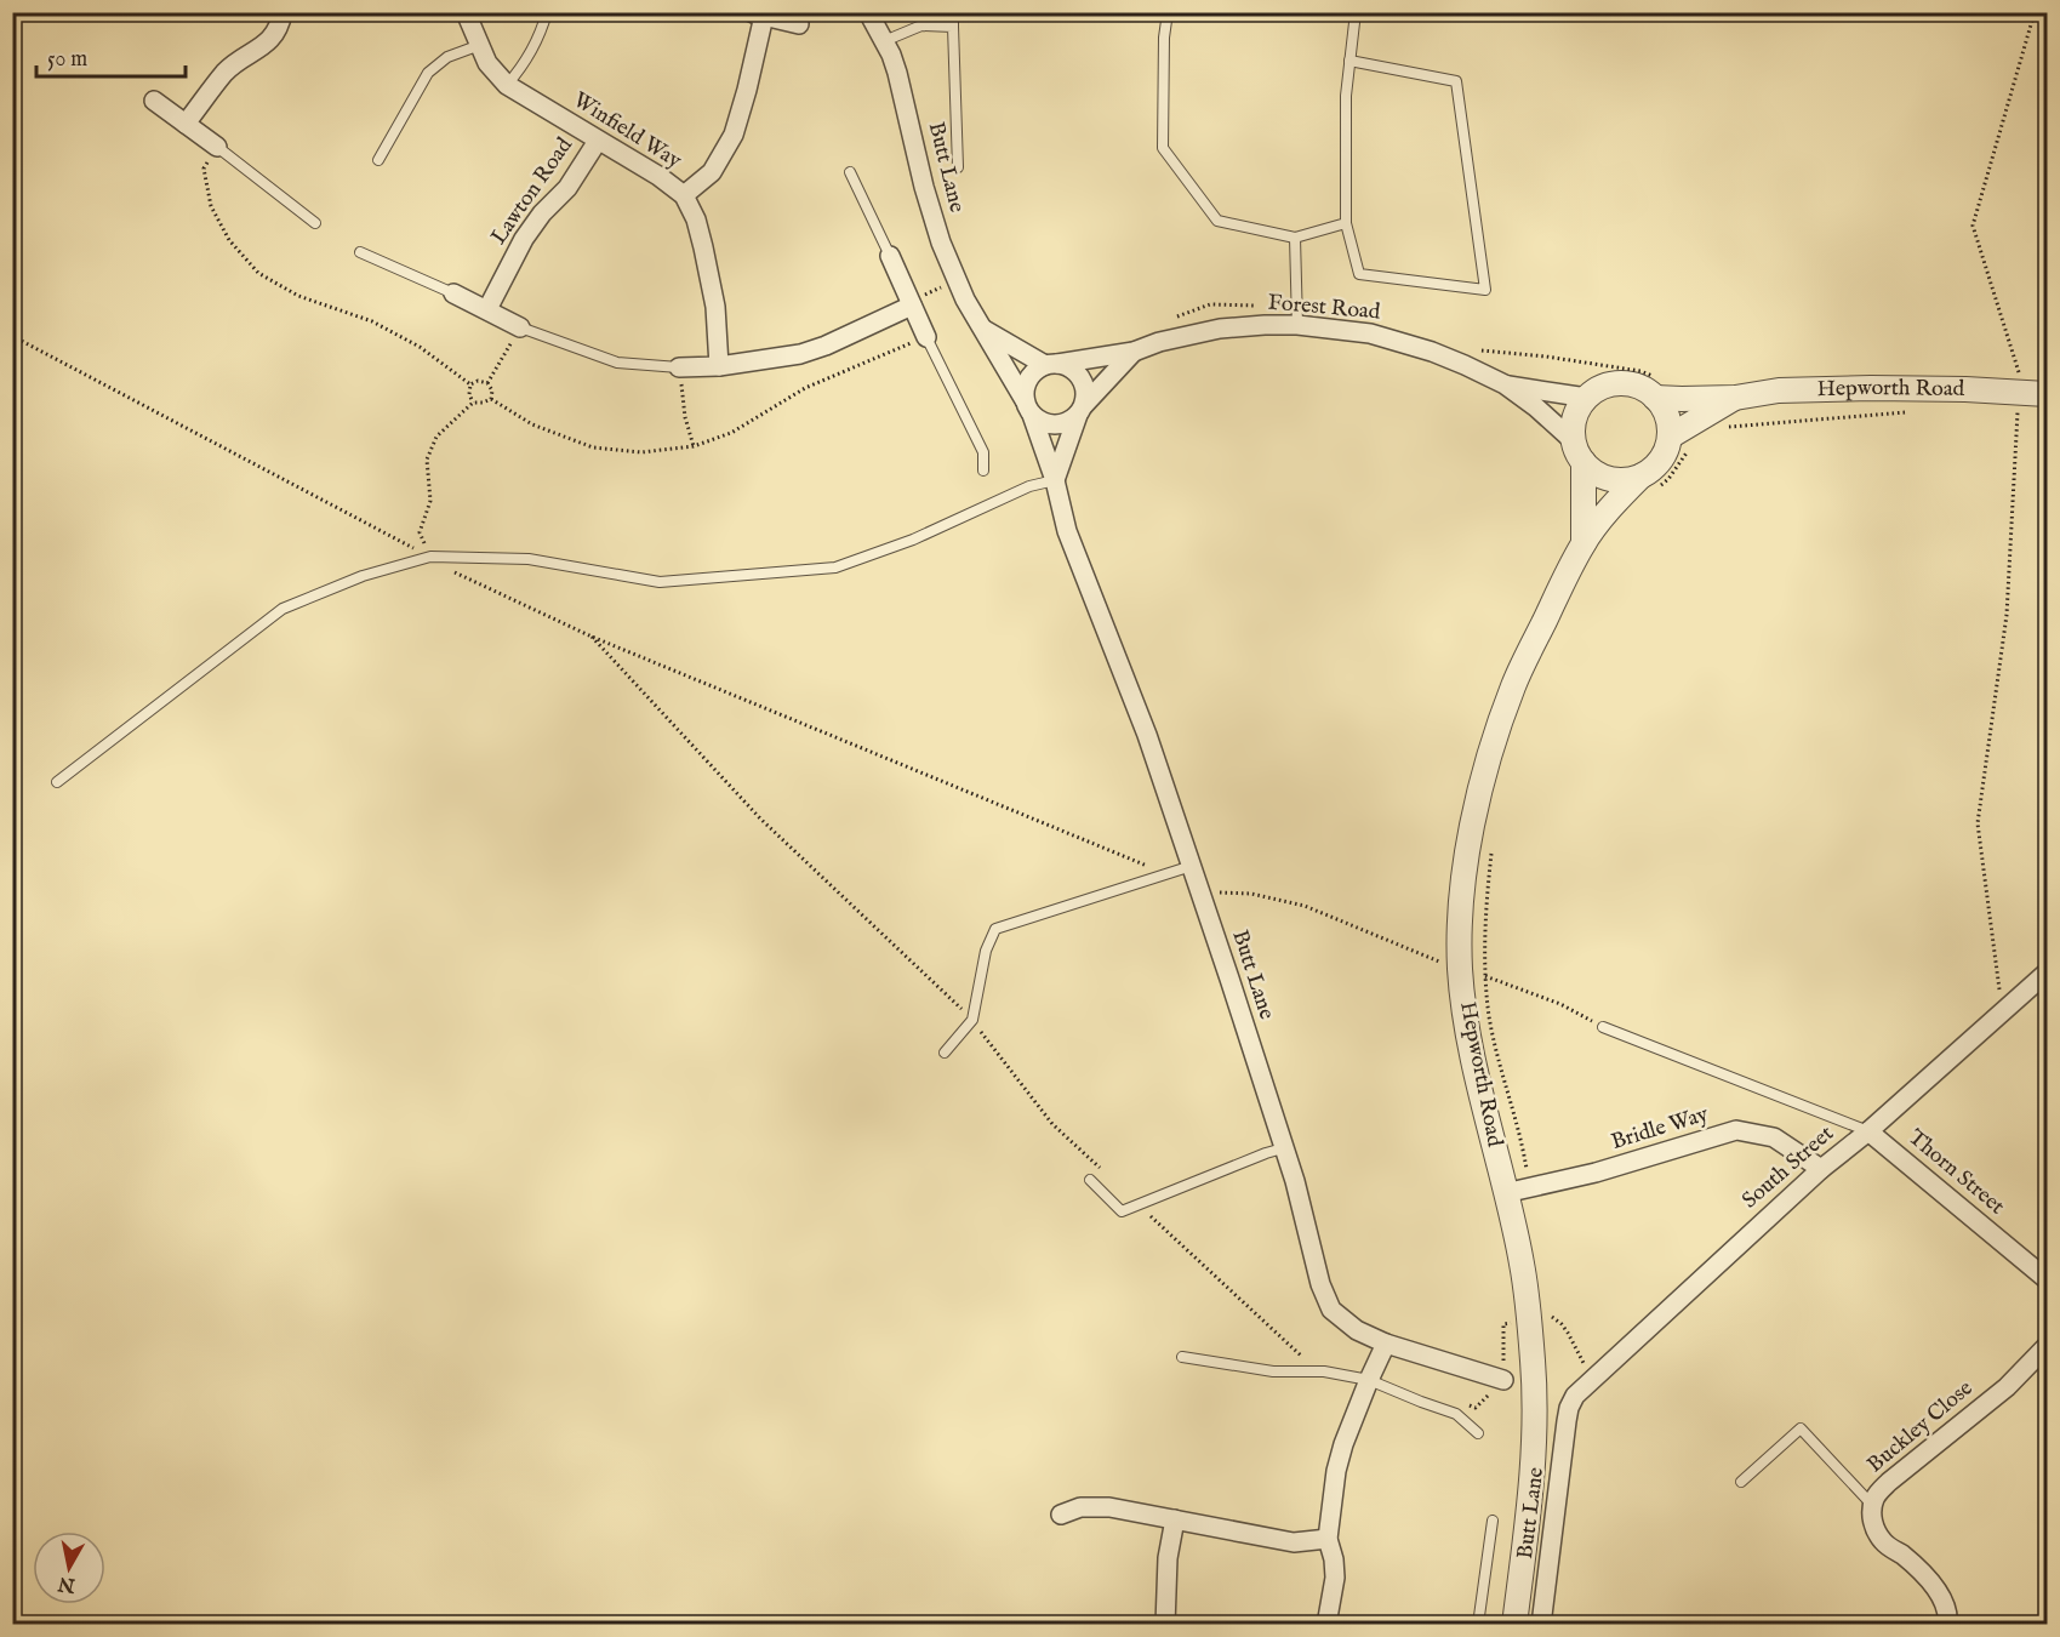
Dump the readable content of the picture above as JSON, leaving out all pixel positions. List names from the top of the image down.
{
  "streets": {
    "street": [
      "Winfield Way",
      "Butt Lane",
      "Lawton Road",
      "Forest Road",
      "Hepworth Road",
      "Bridle Way",
      "South Street",
      "Thorn Street",
      "Buckley Close"
    ]
  },
  "crossings": [
    ["Winfield Way", "Lawton Road"],
    ["Butt Lane", "Forest Road"],
    ["Butt Lane", "South Street"],
    ["Forest Road", "Hepworth Road"],
    ["Hepworth Road", "Bridle Way"],
    ["Bridle Way", "South Street"],
    ["South Street", "Thorn Street"]
  ],
  "scale_bar": "50 m",
  "north": "bottom"
}
